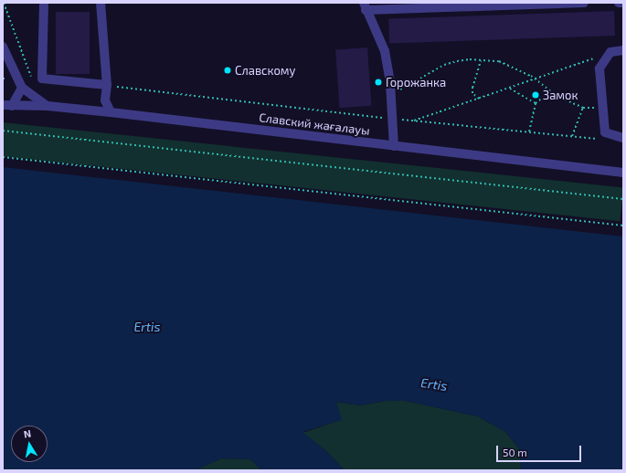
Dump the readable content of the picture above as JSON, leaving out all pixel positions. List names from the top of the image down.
{
  "streets": {
    "street": ["Славский жағалауы"]
  },
  "water": ["Ertis"],
  "places": ["Славскому", "Горожанка", "Замок"],
  "scale_bar": "50 m",
  "north": "top"
}
